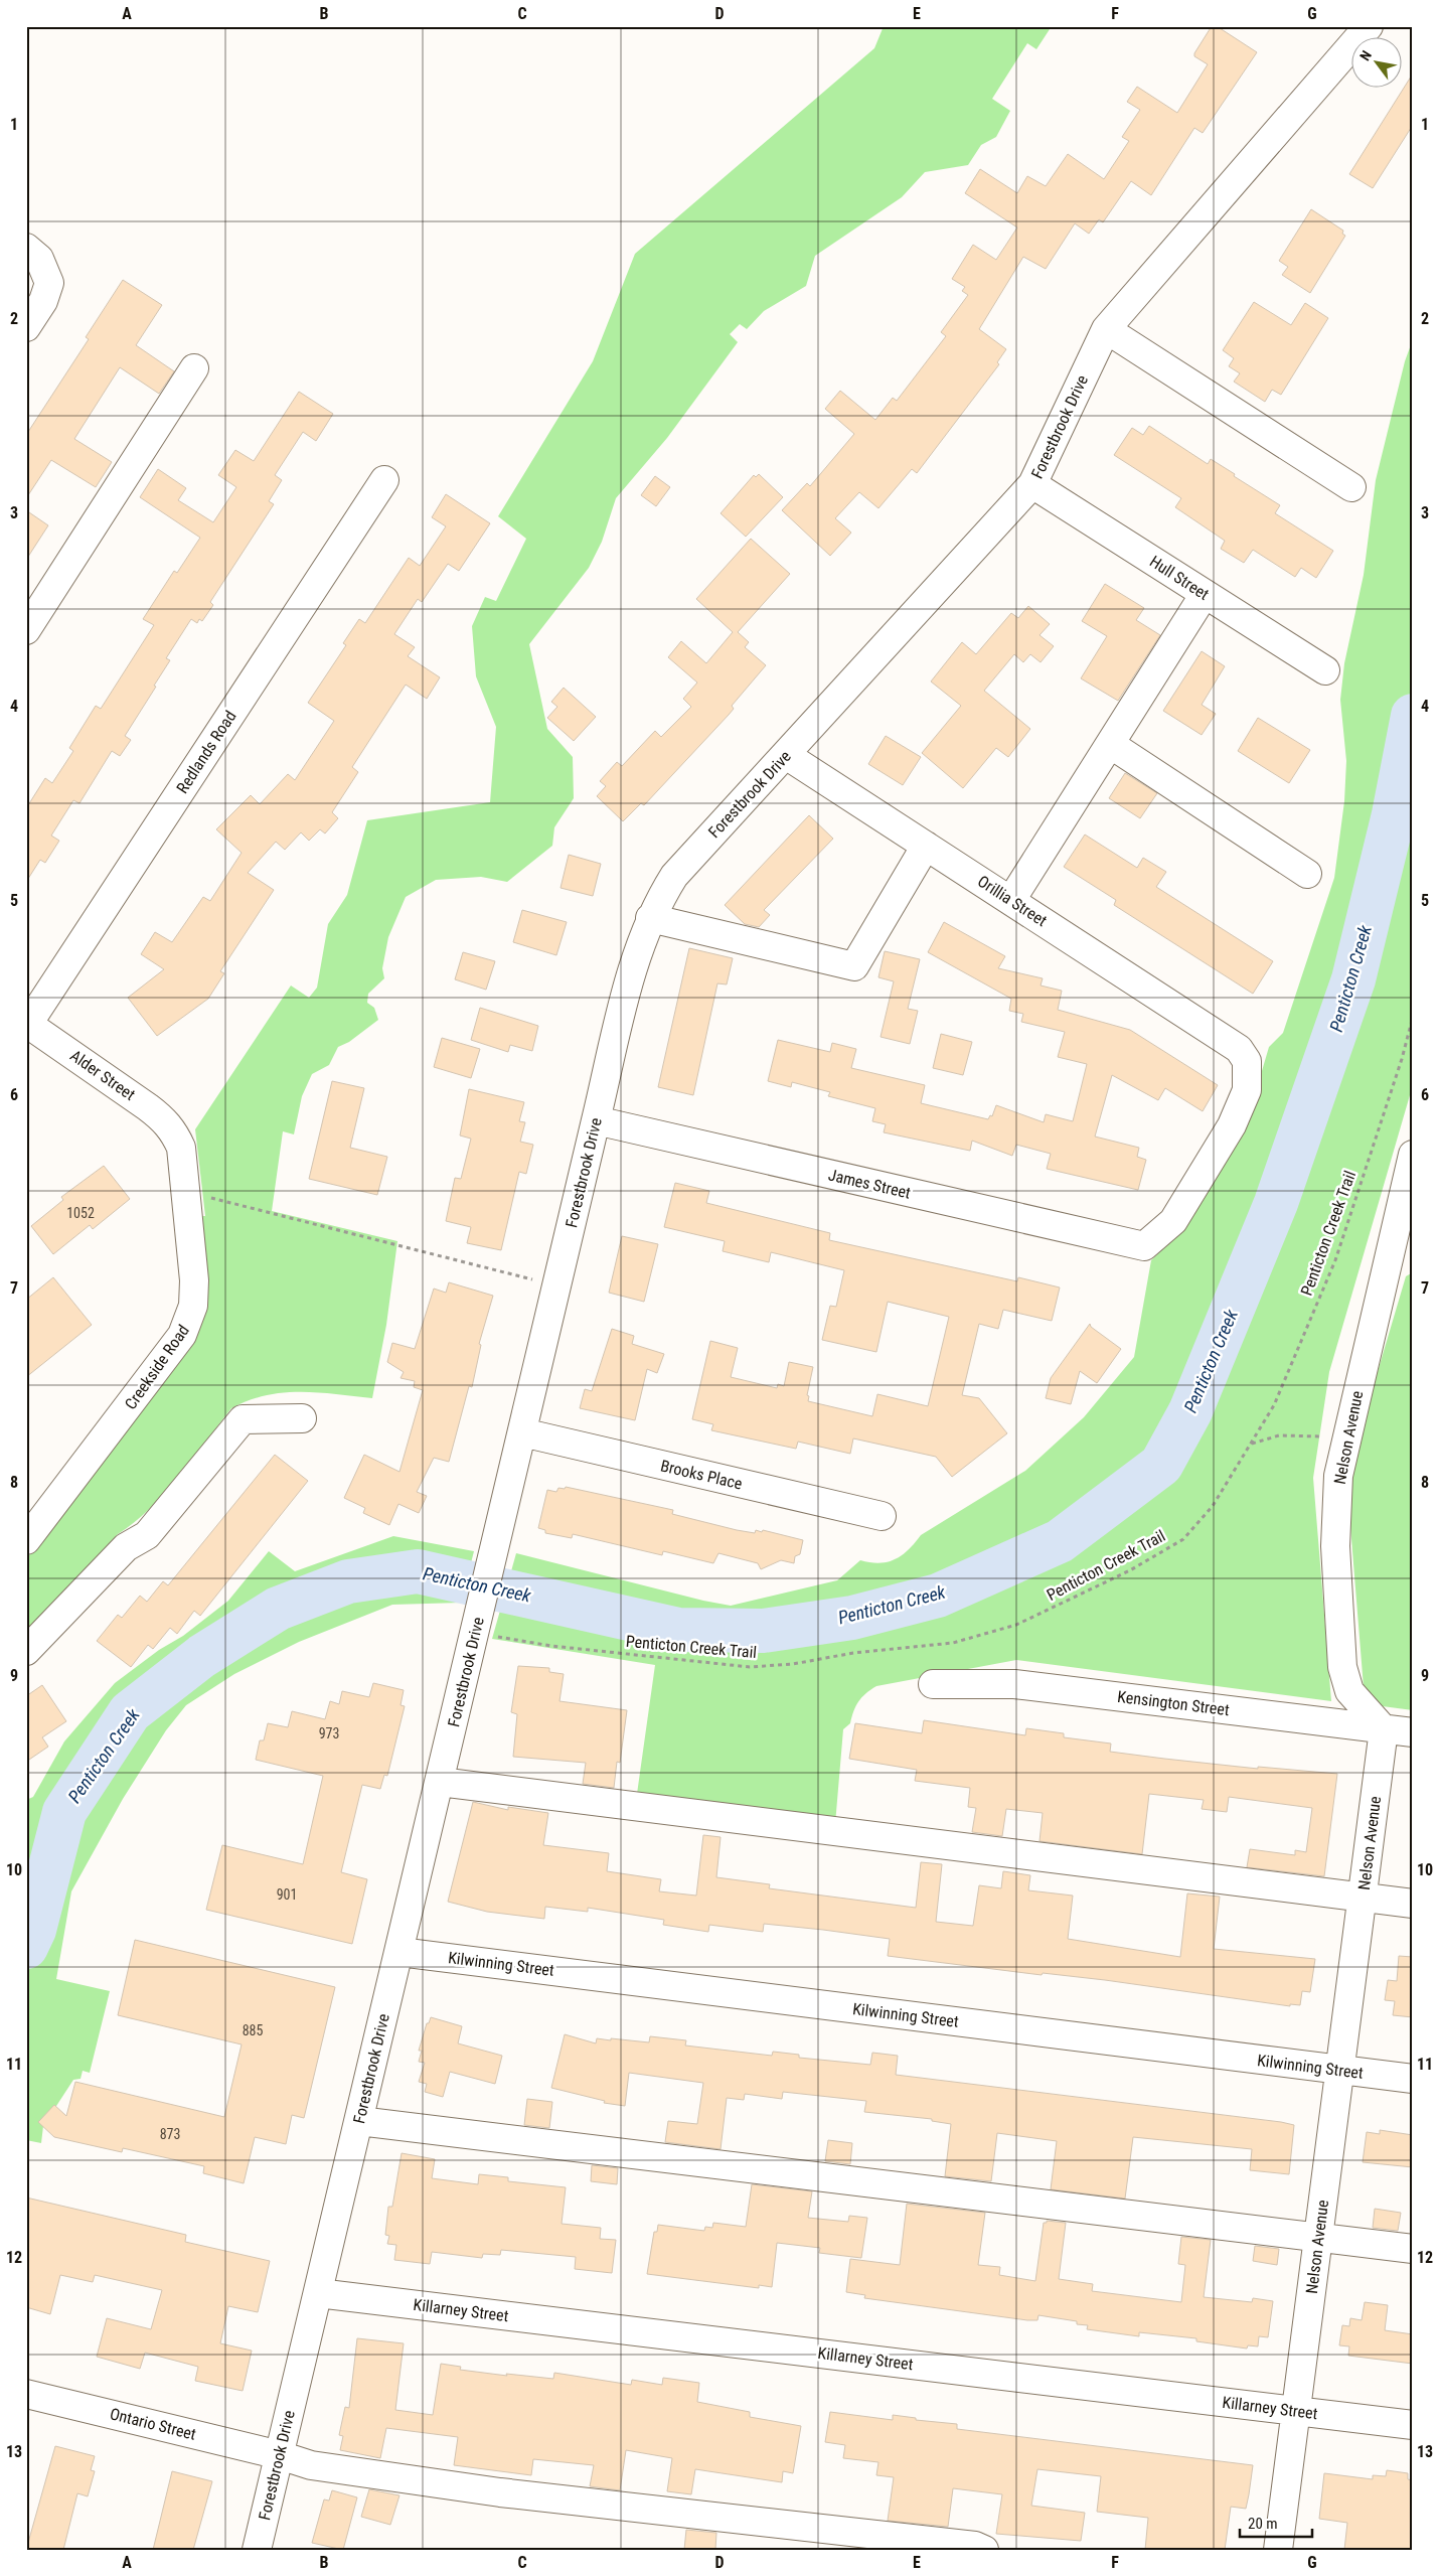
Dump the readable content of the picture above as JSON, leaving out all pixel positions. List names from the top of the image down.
{
  "streets": {
    "street": [
      "Forestbrook Drive",
      "Hull Street",
      "Redlands Road",
      "Orillia Street",
      "Alder Street",
      "James Street",
      "Creekside Road",
      "Nelson Avenue",
      "Brooks Place",
      "Kensington Street",
      "Kilwinning Street",
      "Killarney Street",
      "Ontario Street"
    ],
    "path": ["Penticton Creek Trail"]
  },
  "crossings": [
    ["Forestbrook Drive", "Hull Street"],
    ["Forestbrook Drive", "Orillia Street"],
    ["Forestbrook Drive", "James Street"],
    ["Forestbrook Drive", "Penticton Creek Trail"],
    ["Forestbrook Drive", "Brooks Place"],
    ["Forestbrook Drive", "Kilwinning Street"],
    ["Forestbrook Drive", "Killarney Street"],
    ["Forestbrook Drive", "Ontario Street"],
    ["Redlands Road", "Alder Street"],
    ["Orillia Street", "James Street"],
    ["Alder Street", "Creekside Road"],
    ["Nelson Avenue", "Kensington Street"],
    ["Nelson Avenue", "Kilwinning Street"],
    ["Nelson Avenue", "Killarney Street"]
  ],
  "water": ["Penticton Creek"],
  "house_numbers": [
    "1052",
    "973",
    "901",
    "885",
    "873"
  ],
  "scale_bar": "20 m",
  "north": "top left",
  "grid": {
    "columns": [
      "A",
      "B",
      "C",
      "D",
      "E",
      "F",
      "G"
    ],
    "rows": [
      "1",
      "2",
      "3",
      "4",
      "5",
      "6",
      "7",
      "8",
      "9",
      "10",
      "11",
      "12",
      "13"
    ]
  }
}
